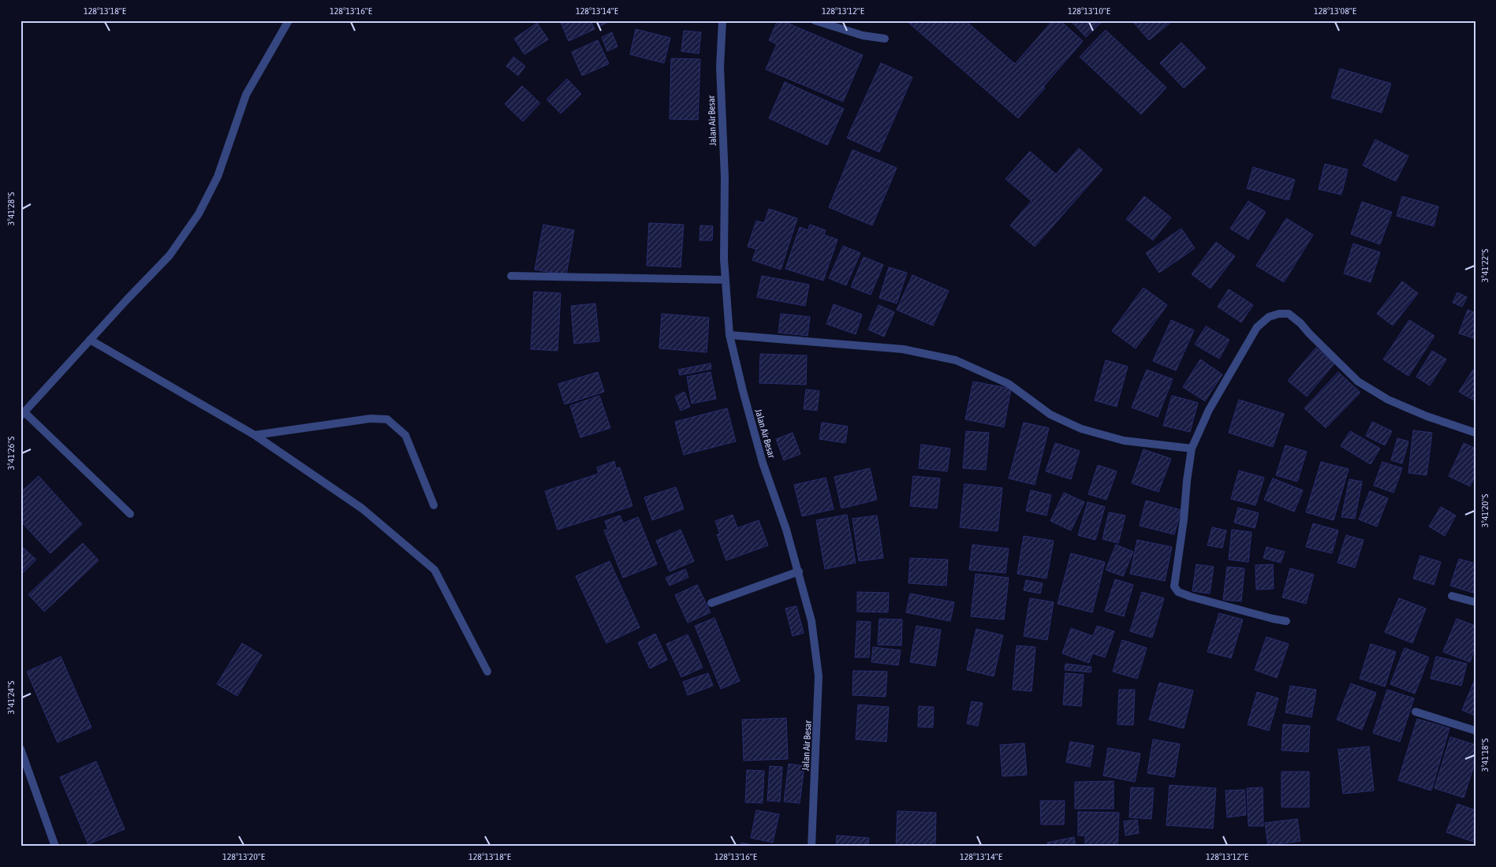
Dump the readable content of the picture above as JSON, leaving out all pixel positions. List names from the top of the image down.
{
  "streets": {
    "street": ["Jalan Air Besar"]
  },
  "coordinates": [
    "128°13'18\"E",
    "128°13'16\"E",
    "128°13'14\"E",
    "128°13'12\"E",
    "128°13'10\"E",
    "128°13'08\"E",
    "3°41'28\"S",
    "3°41'22\"S",
    "3°41'26\"S",
    "3°41'20\"S",
    "3°41'24\"S",
    "3°41'18\"S",
    "128°13'20\"E"
  ]
}
